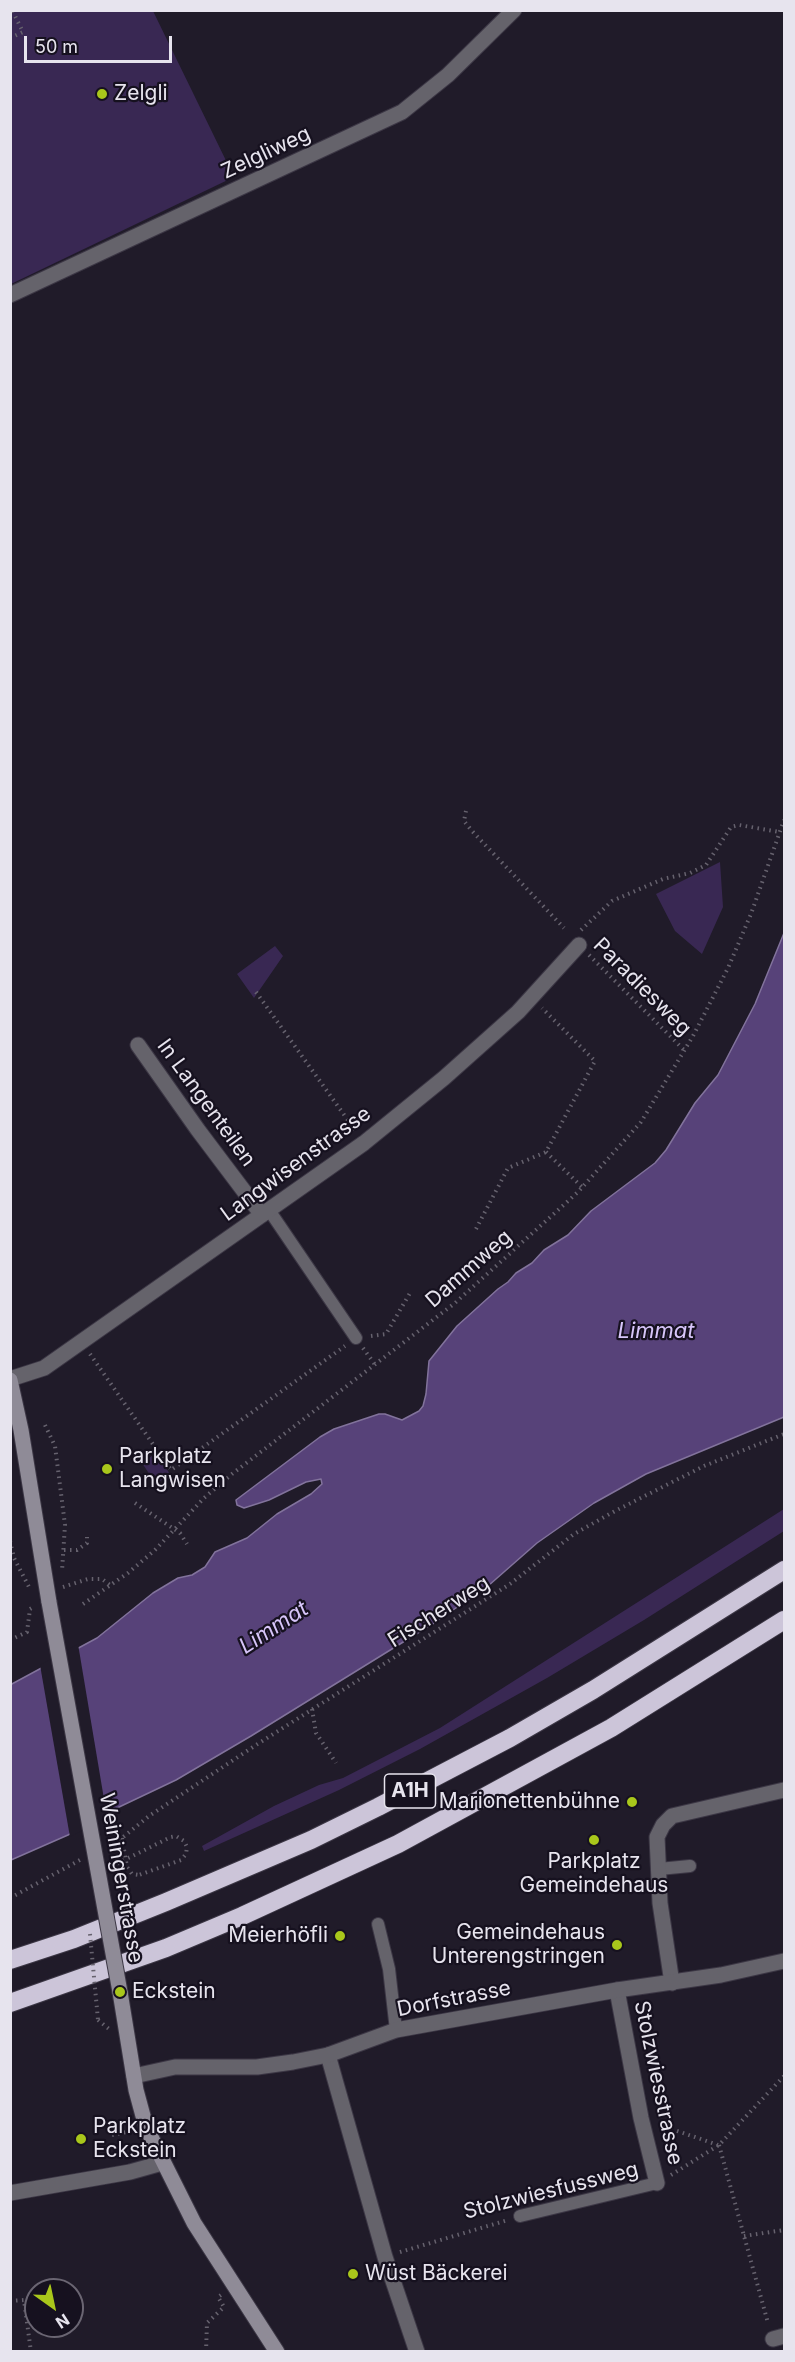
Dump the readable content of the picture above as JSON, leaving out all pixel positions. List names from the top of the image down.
{
  "streets": {
    "highway": ["A1H"],
    "main road": ["Weiningerstrasse"],
    "street": [
      "Zelgliweg",
      "In Langenteilen",
      "Langwisenstrasse",
      "Dorfstrasse",
      "Stolzwiesstrasse"
    ],
    "lane": ["Stolzwiesfussweg"],
    "path": ["Paradiesweg", "Dammweg", "Fischerweg"]
  },
  "crossings": [
    ["Paradiesweg", "Langwisenstrasse"],
    ["Paradiesweg", "Dammweg"],
    ["In Langenteilen", "Langwisenstrasse"],
    ["Langwisenstrasse", "Weiningerstrasse"],
    ["Weiningerstrasse", "Dorfstrasse"],
    ["Dorfstrasse", "Stolzwiesstrasse"],
    ["Stolzwiesstrasse", "Stolzwiesfussweg"]
  ],
  "water": ["Limmat"],
  "places": [
    "Zelgli",
    "Parkplatz Langwisen",
    "Marionettenbühne",
    "Parkplatz Gemeindehaus",
    "Meierhöfli",
    "Gemeindehaus Unterengstringen",
    "Eckstein",
    "Parkplatz Eckstein",
    "Wüst Bäckerei"
  ],
  "scale_bar": "50 m",
  "north": "bottom right"
}
